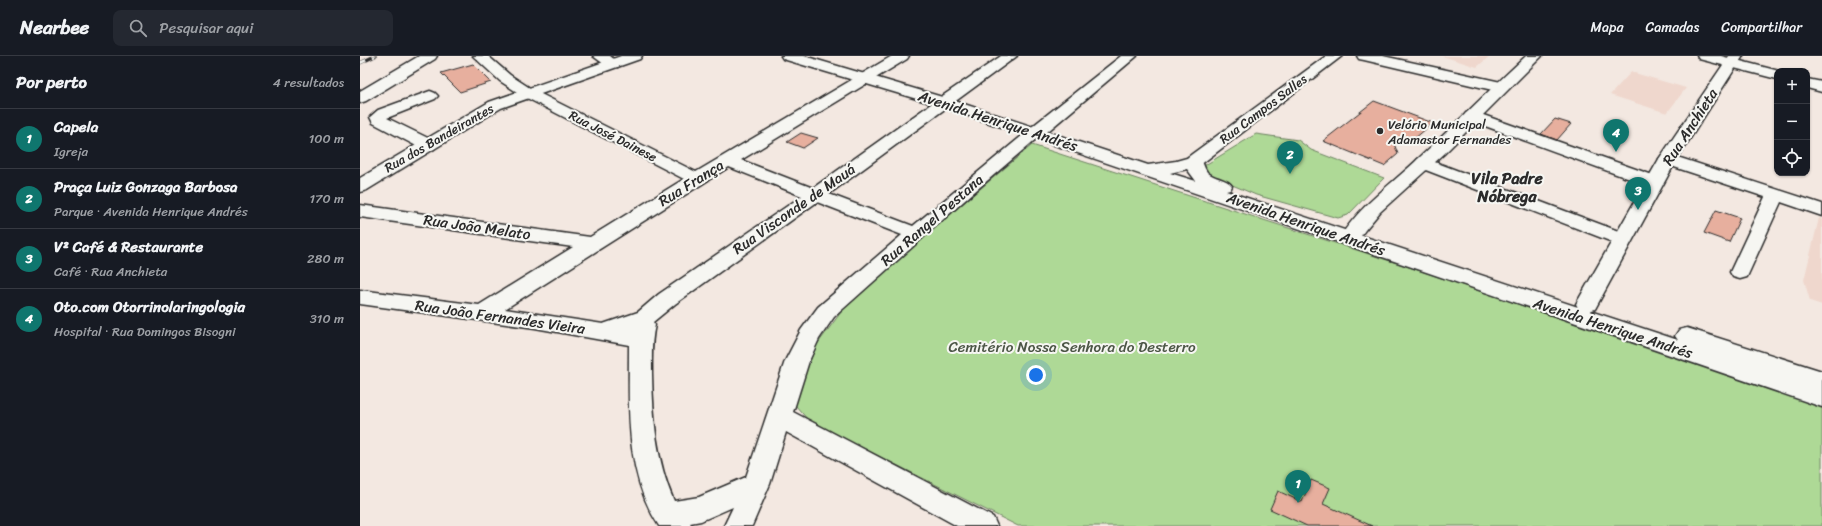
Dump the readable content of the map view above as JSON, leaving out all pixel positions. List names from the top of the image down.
{
  "streets": {
    "main road": [
      "Rua Campos Salles",
      "Avenida Henrique Andrés",
      "Rua Anchieta",
      "Rua dos Bandeirantes",
      "Rua Rangel Pestana"
    ],
    "street": [
      "Rua José Dainese",
      "Rua França",
      "Rua Visconde de Mauá",
      "Rua João Melato",
      "Rua João Fernandes Vieira"
    ]
  },
  "crossings": [
    ["Rua Campos Salles", "Avenida Henrique Andrés"],
    ["Avenida Henrique Andrés", "Rua Anchieta"],
    ["Avenida Henrique Andrés", "Rua França"],
    ["Avenida Henrique Andrés", "Rua Visconde de Mauá"],
    ["Avenida Henrique Andrés", "Rua Rangel Pestana"],
    ["Rua José Dainese", "Rua dos Bandeirantes"],
    ["Rua José Dainese", "Rua França"],
    ["Rua França", "Rua João Melato"],
    ["Rua França", "Rua João Fernandes Vieira"],
    ["Rua Visconde de Mauá", "Rua João Fernandes Vieira"]
  ],
  "districts": ["Vila Padre Nóbrega"],
  "parks": ["Cemitério Nossa Senhora do Desterro"],
  "places": ["Velório Municipal Adamastor Fernandes"],
  "page": {
    "header": "Nearbee",
    "search": "Pesquisar aqui",
    "nav": ["Mapa", "Camadas", "Compartilhar"],
    "heading": ["Por perto", "4 resultados"],
    "map_buttons": ["+", "−"],
    "list": [
      {
        "mark": "1",
        "name": "Capela",
        "note": "Igreja",
        "value": "100 m"
      },
      {
        "mark": "2",
        "name": "Praça Luiz Gonzaga Barbosa",
        "note": "Parque · Avenida Henrique Andrés",
        "value": "170 m"
      },
      {
        "mark": "3",
        "name": "V² Café & Restaurante",
        "note": "Café · Rua Anchieta",
        "value": "280 m"
      },
      {
        "mark": "4",
        "name": "Oto.com Otorrinolaringologia",
        "note": "Hospital · Rua Domingos Bisogni",
        "value": "310 m"
      }
    ],
    "pins": [
      "4",
      "2",
      "3",
      "1"
    ]
  }
}
